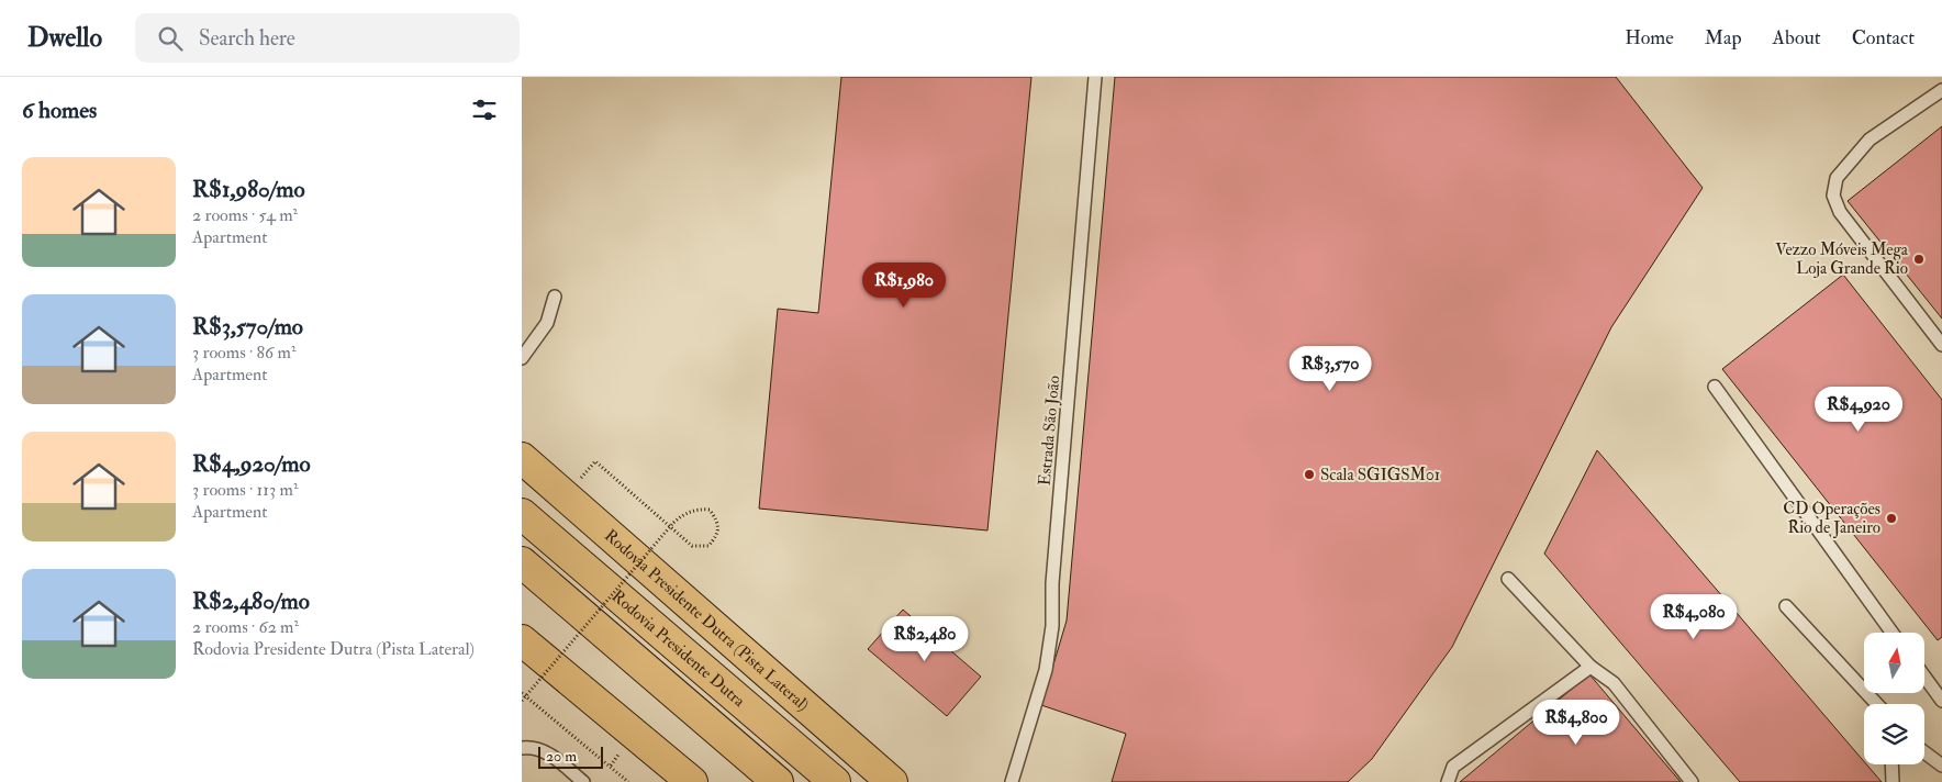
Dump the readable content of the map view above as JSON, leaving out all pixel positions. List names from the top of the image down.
{
  "streets": {
    "highway": ["Rodovia Presidente Dutra (Pista Lateral)", "Rodovia Presidente Dutra"],
    "lane": ["Estrada São João"]
  },
  "places": ["Vezzo Móveis Mega Loja Grande Rio", "Scala SGIGSM01", "CD Operações Rio de Janeiro"],
  "scale_bar": "20 m",
  "north": "top",
  "page": {
    "header": "Dwello",
    "search": "Search here",
    "nav": [
      "Home",
      "Map",
      "About",
      "Contact"
    ],
    "heading": "6 homes",
    "list": [
      {
        "name": "R$1,980/mo",
        "note": "2 rooms · 54 m² · Apartment"
      },
      {
        "name": "R$3,570/mo",
        "note": "3 rooms · 86 m² · Apartment"
      },
      {
        "name": "R$4,920/mo",
        "note": "3 rooms · 113 m² · Apartment"
      },
      {
        "name": "R$2,480/mo",
        "note": "2 rooms · 62 m² · Rodovia Presidente Dutra (Pista Lateral)"
      }
    ],
    "price": [
      "R$1,980",
      "R$3,570",
      "R$4,920",
      "R$4,080",
      "R$2,480",
      "R$4,800"
    ],
    "scale": "20 m"
  }
}
